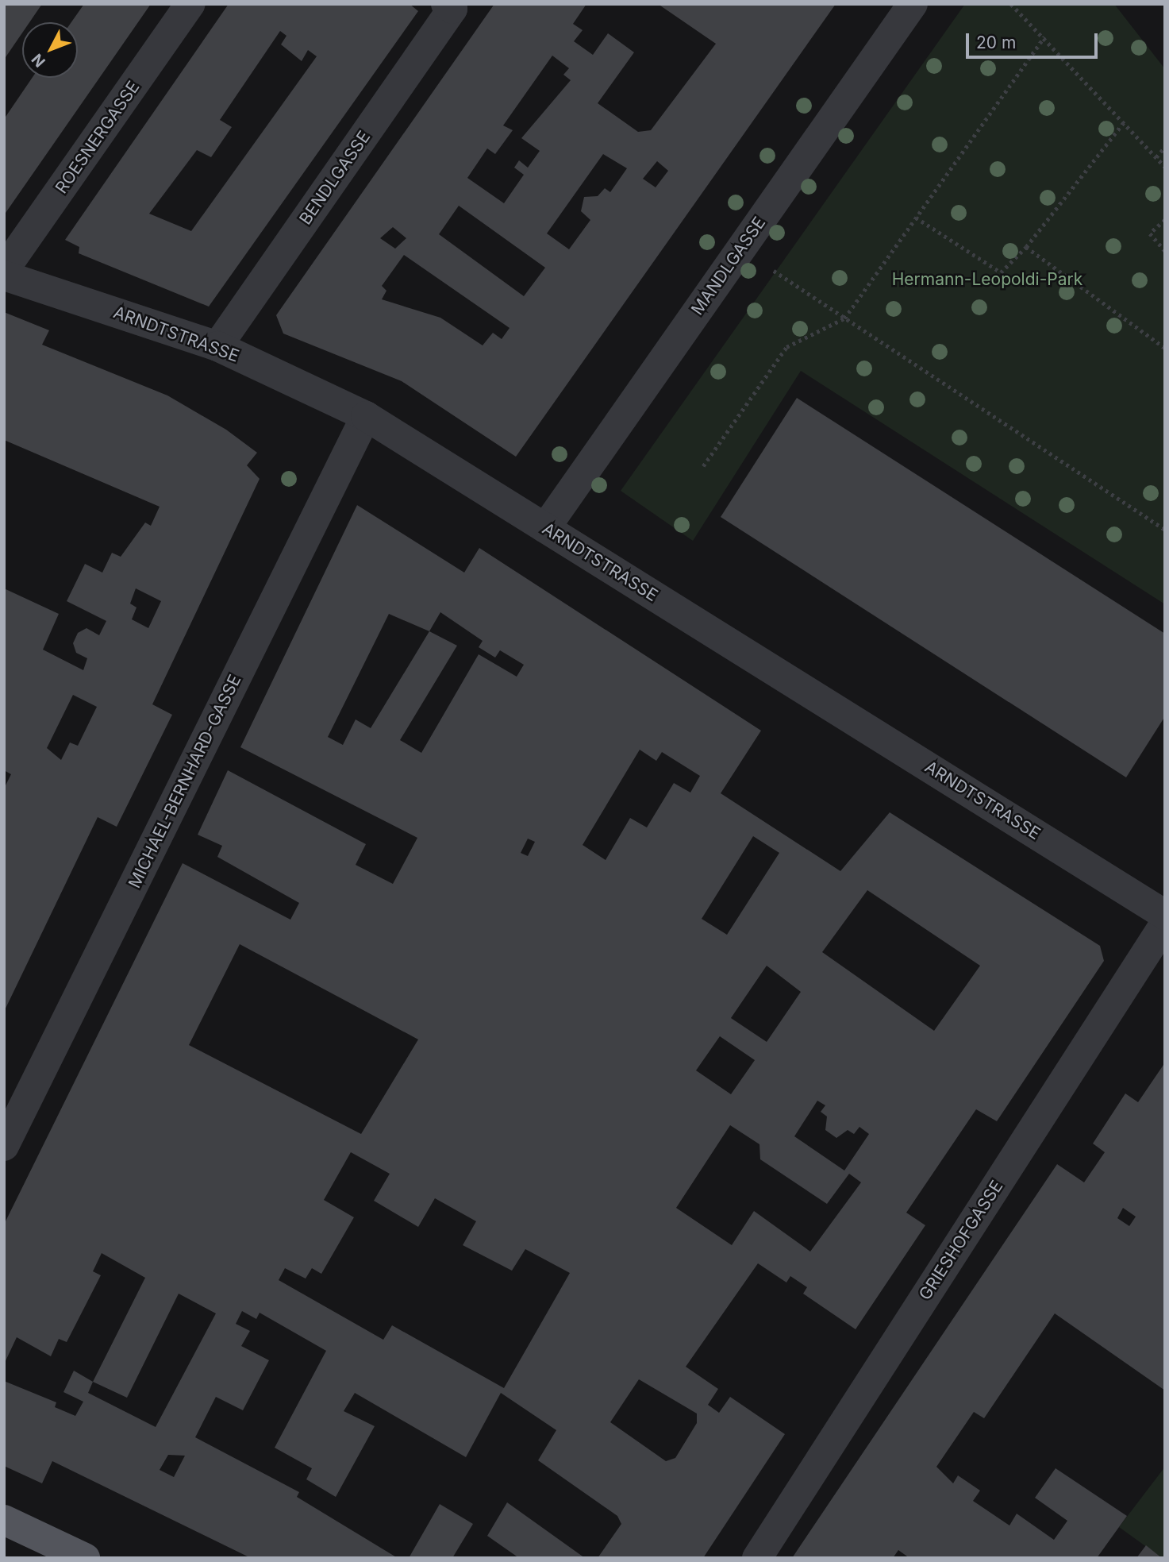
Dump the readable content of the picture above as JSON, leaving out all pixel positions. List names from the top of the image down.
{
  "streets": {
    "street": [
      "ROESNERGASSE",
      "BENDLGASSE",
      "MANDLGASSE",
      "ARNDTSTRASSE",
      "MICHAEL-BERNHARD-GASSE",
      "GRIESHOFGASSE"
    ]
  },
  "crossings": [
    ["BENDLGASSE", "ARNDTSTRASSE"],
    ["MANDLGASSE", "ARNDTSTRASSE"],
    ["ARNDTSTRASSE", "MICHAEL-BERNHARD-GASSE"]
  ],
  "parks": ["Hermann-Leopoldi-Park"],
  "scale_bar": "20 m",
  "north": "bottom left"
}
